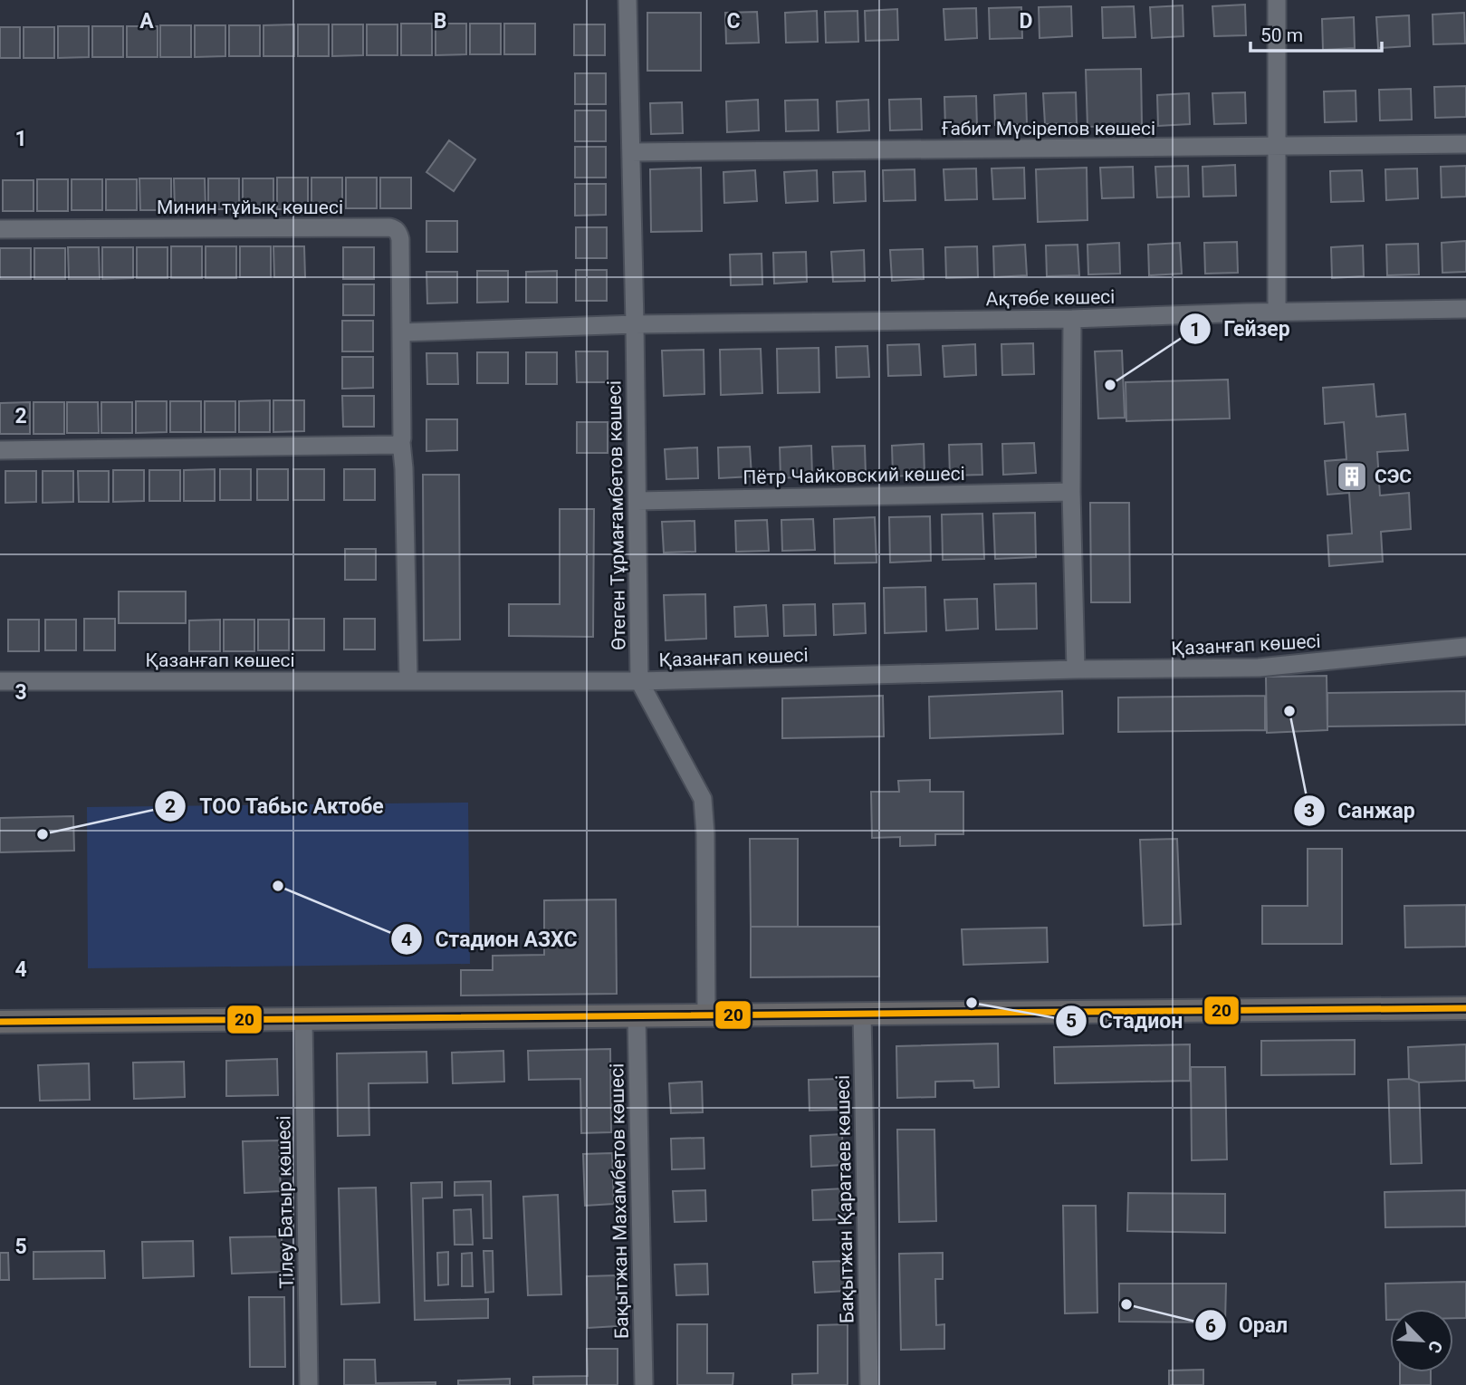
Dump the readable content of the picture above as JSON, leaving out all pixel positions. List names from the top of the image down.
{
  "streets": {
    "street": [
      "Ғабит Мүсірепов көшесі",
      "Минин тұйық көшесі",
      "Ақтөбе көшесі",
      "Пётр Чайковский көшесі",
      "Өтеген Тұрмағамбетов көшесі",
      "Қазанғап көшесі",
      "Бақытжан Қаратаев көшесі",
      "Бақытжан Махамбетов көшесі",
      "Тілеу Батыр көшесі"
    ]
  },
  "crossings": [
    ["Ғабит Мүсірепов көшесі", "Өтеген Тұрмағамбетов көшесі"],
    ["Минин тұйық көшесі", "Қазанғап көшесі"],
    ["Ақтөбе көшесі", "Өтеген Тұрмағамбетов көшесі"],
    ["Пётр Чайковский көшесі", "Өтеген Тұрмағамбетов көшесі"],
    ["Өтеген Тұрмағамбетов көшесі", "Қазанғап көшесі"]
  ],
  "places": {
    "other": [
      "Гейзер",
      "Санжар",
      "ТОО Табыс Актобе",
      "Стадион АЗХС",
      "Стадион",
      "Орал"
    ],
    "building": ["СЭС"]
  },
  "lines": ["transit line 20"],
  "scale_bar": "50 m",
  "north": "bottom right",
  "grid": {
    "columns": [
      "A",
      "B",
      "C",
      "D"
    ],
    "rows": [
      "1",
      "2",
      "3",
      "4",
      "5"
    ]
  }
}
